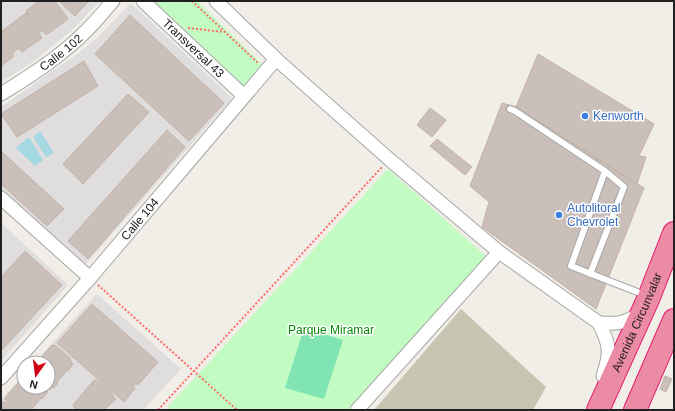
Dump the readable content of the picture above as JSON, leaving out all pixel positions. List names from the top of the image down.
{
  "streets": {
    "highway": ["Avenida Circunvalar"],
    "street": ["Transversal 43", "Calle 102", "Calle 104"]
  },
  "crossings": [
    ["Transversal 43", "Calle 104"]
  ],
  "parks": ["Parque Miramar"],
  "places": ["Kenworth", "Autolitoral Chevrolet"],
  "north": "bottom"
}
